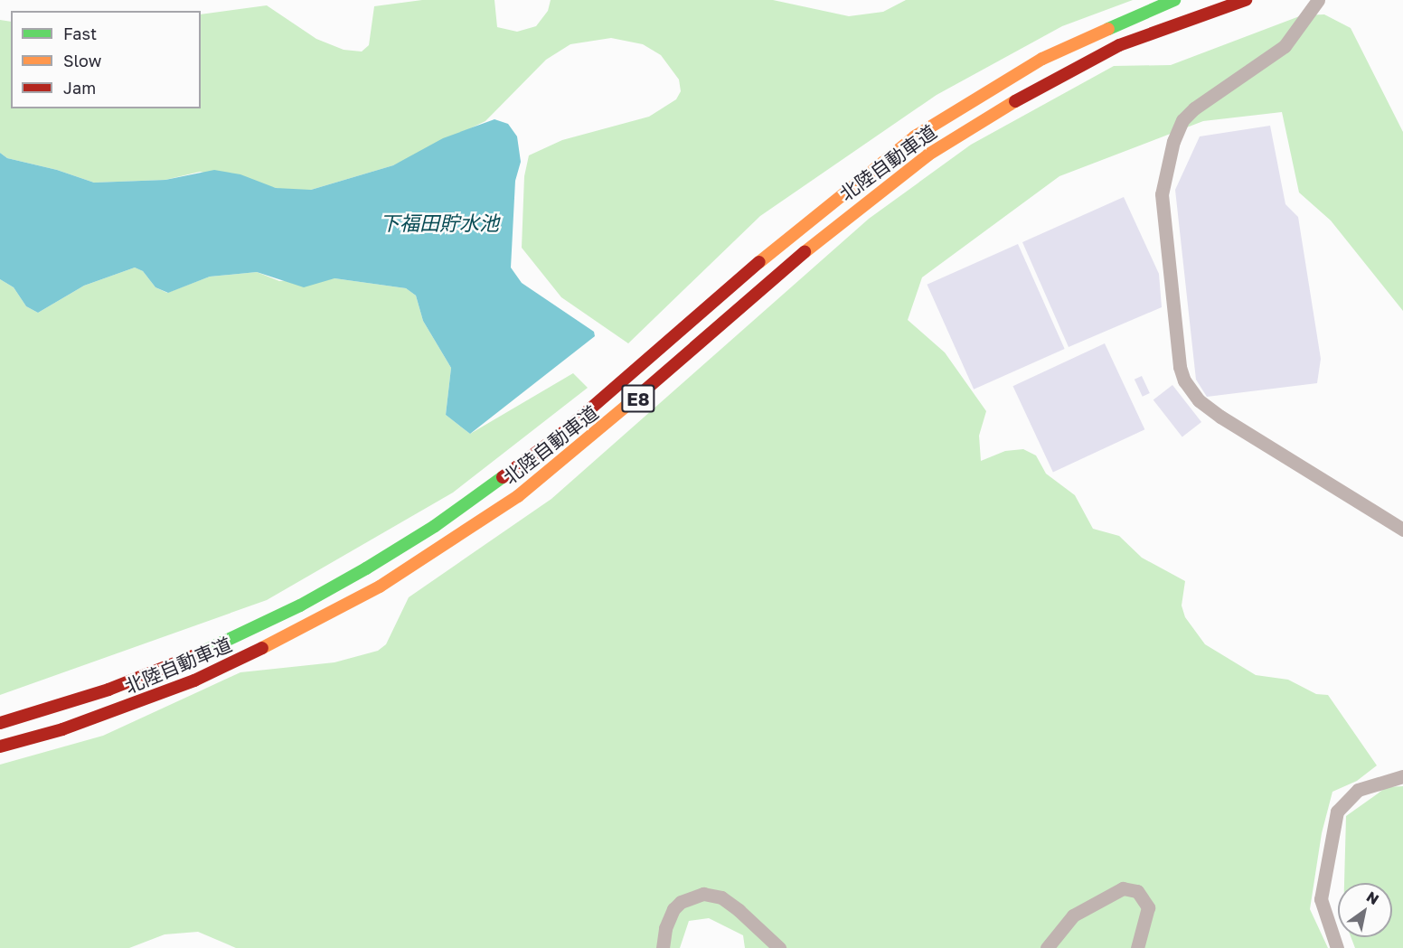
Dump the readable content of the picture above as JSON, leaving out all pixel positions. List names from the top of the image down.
{
  "streets": {
    "highway": ["北陸自動車道", "E8"]
  },
  "water": ["下福田貯水池"],
  "legend": ["Fast", "Slow", "Jam"],
  "north": "top right"
}
